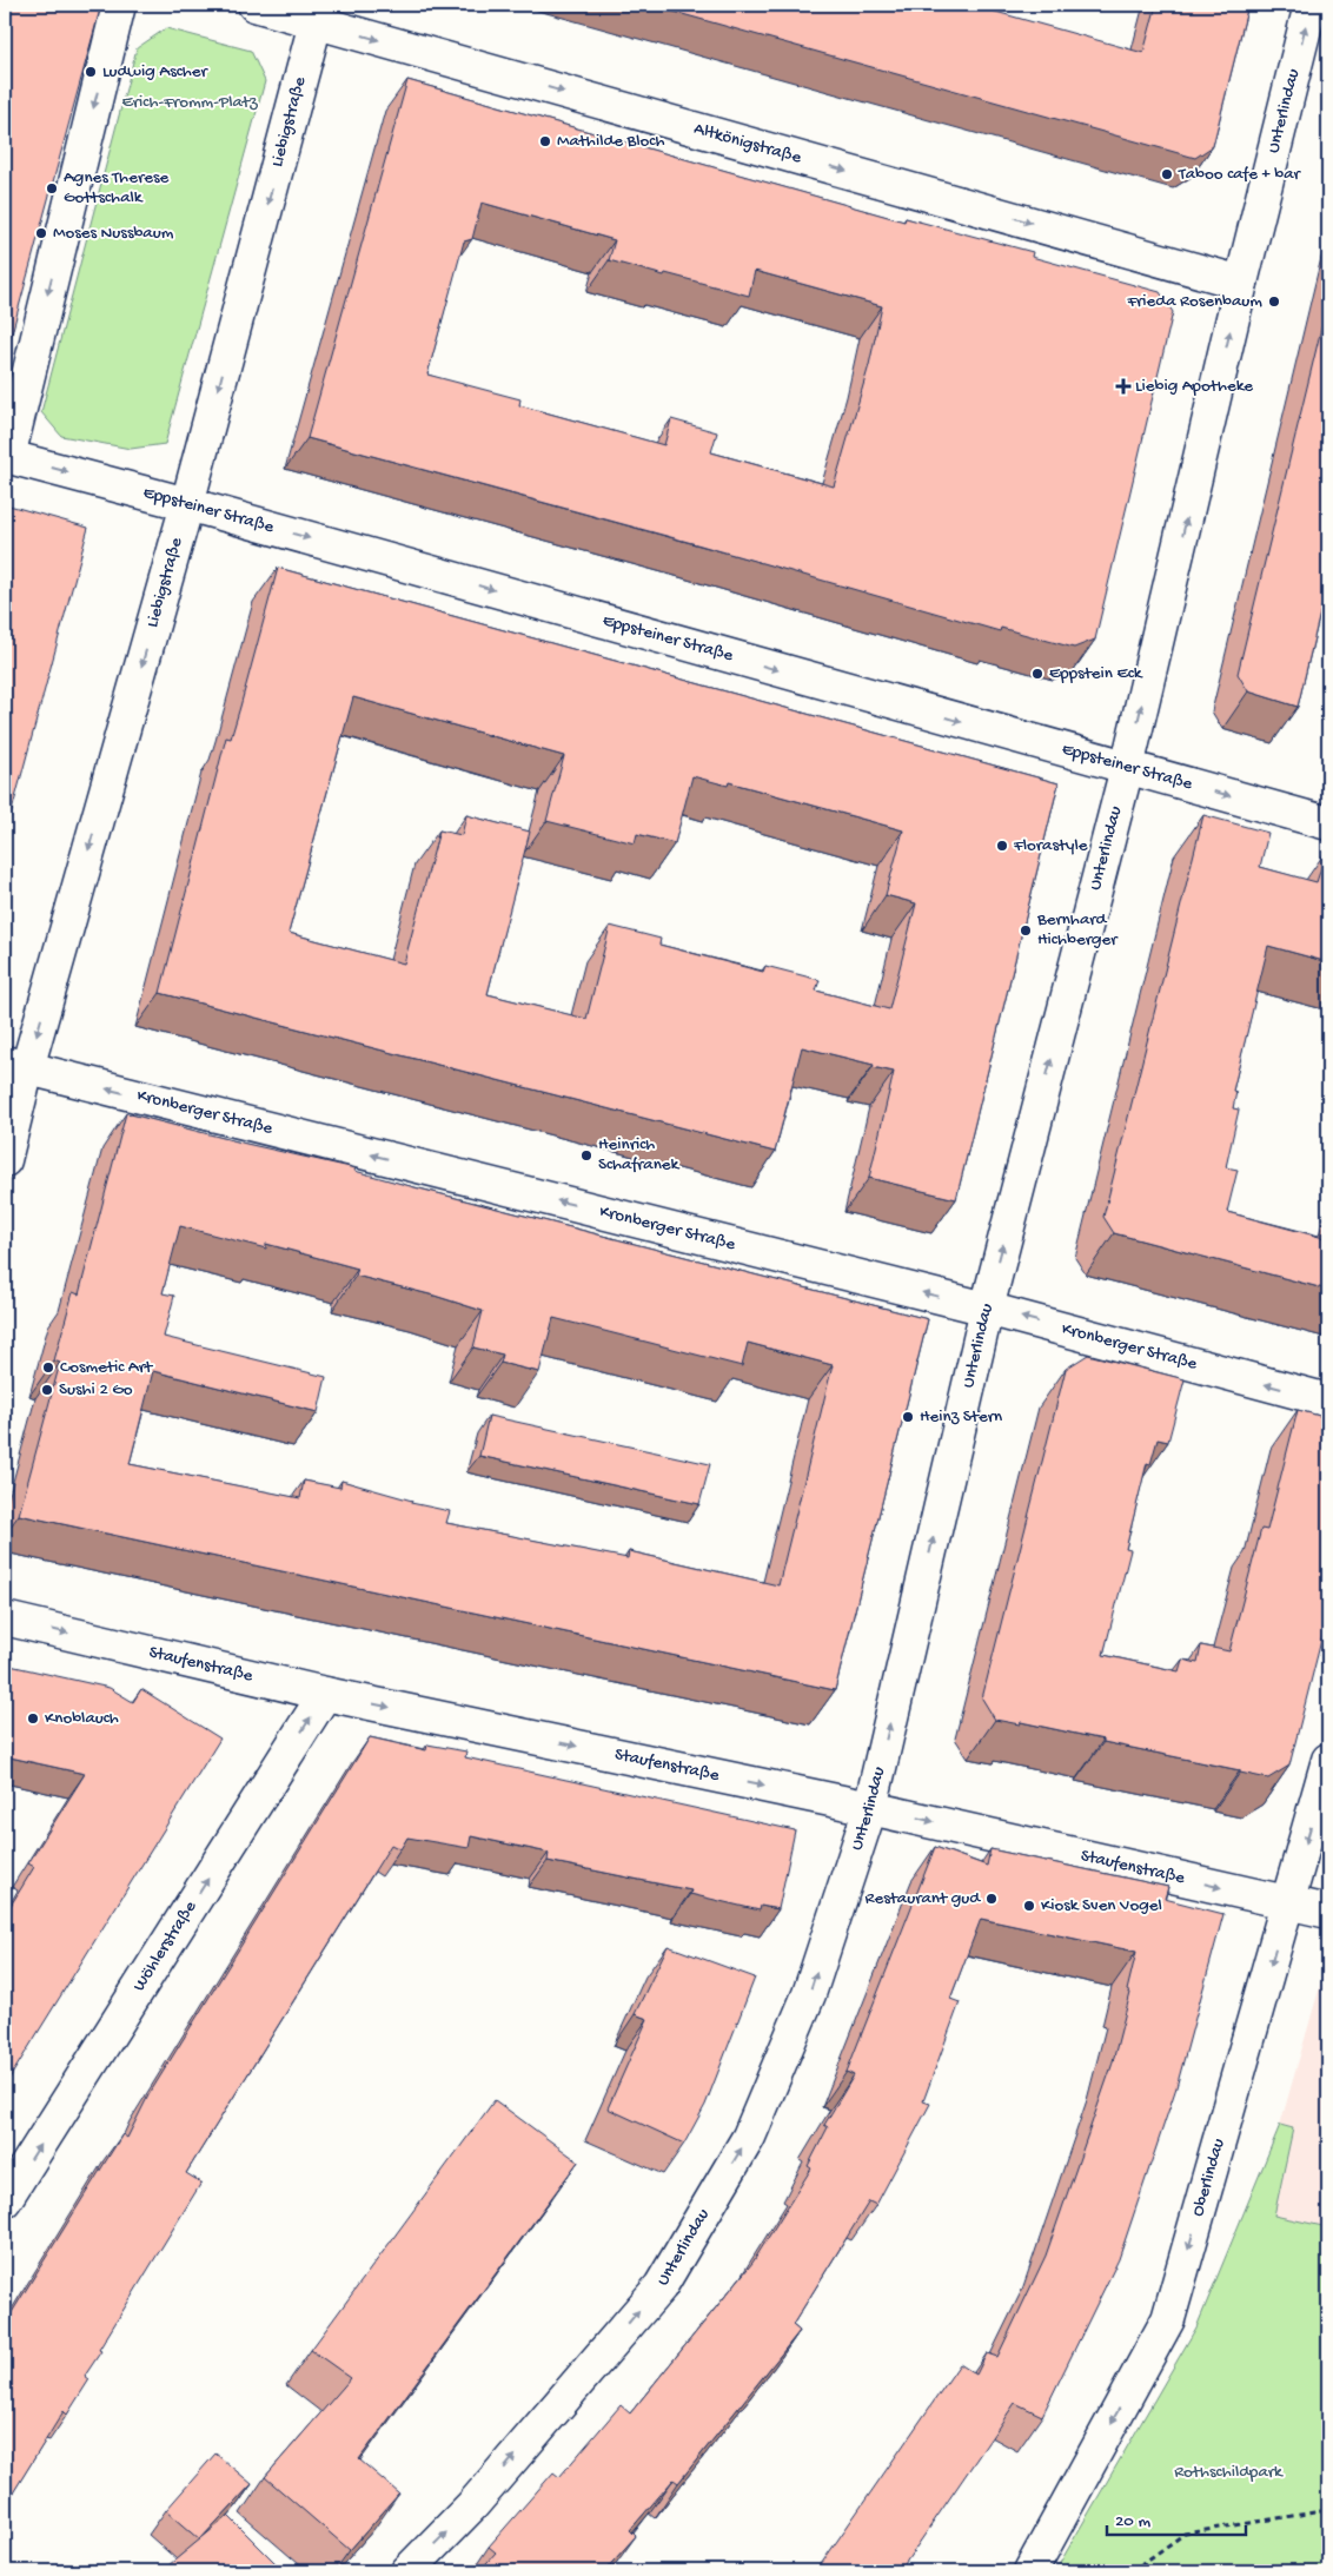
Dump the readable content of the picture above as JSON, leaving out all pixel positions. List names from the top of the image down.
{
  "streets": {
    "street": [
      "Unterlindau",
      "Liebigstraße",
      "Altkönigstraße",
      "Eppsteiner Straße",
      "Kronberger Straße",
      "Staufenstraße",
      "Wöhlerstraße",
      "Oberlindau"
    ]
  },
  "crossings": [
    ["Unterlindau", "Altkönigstraße"],
    ["Unterlindau", "Eppsteiner Straße"],
    ["Unterlindau", "Kronberger Straße"],
    ["Unterlindau", "Staufenstraße"],
    ["Liebigstraße", "Altkönigstraße"],
    ["Liebigstraße", "Eppsteiner Straße"],
    ["Liebigstraße", "Kronberger Straße"],
    ["Staufenstraße", "Wöhlerstraße"],
    ["Staufenstraße", "Oberlindau"]
  ],
  "one_way": [
    "Unterlindau",
    "Altkönigstraße",
    "Eppsteiner Straße",
    "Kronberger Straße",
    "Staufenstraße",
    "Wöhlerstraße",
    "Oberlindau"
  ],
  "parks": ["Erich-Fromm-Platz", "Rothschildpark"],
  "places": {
    "other": [
      "Ludwig Ascher",
      "Mathilde Bloch",
      "Taboo cafe + bar",
      "Agnes Therese Gottschalk",
      "Moses Nussbaum",
      "Frieda Rosenbaum",
      "Eppstein Eck",
      "Florastyle",
      "Bernhard Hichberger",
      "Heinrich Schafranek",
      "Cosmetic Art",
      "Sushi 2 Go",
      "Heinz Stern",
      "Knoblauch",
      "Restaurant gud",
      "Kiosk Sven Vogel"
    ],
    "health": ["Liebig Apotheke"]
  },
  "scale_bar": "20 m"
}
